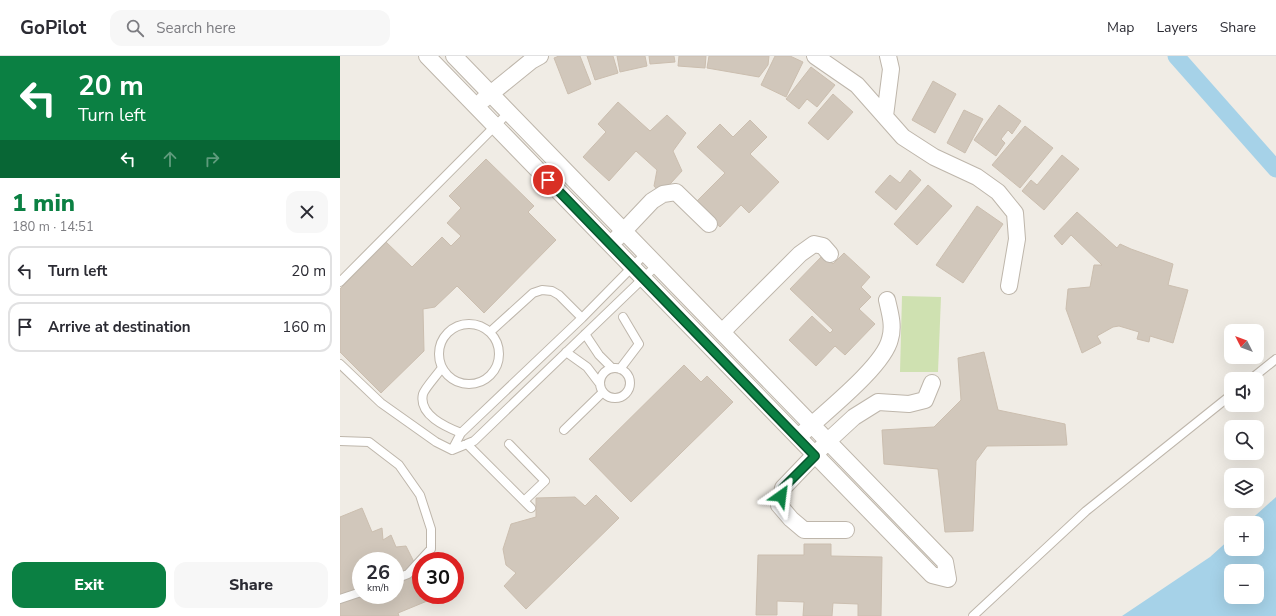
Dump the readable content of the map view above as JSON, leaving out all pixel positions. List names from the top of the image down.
{
  "north": "top left",
  "page": {
    "header": "GoPilot",
    "search": "Search here",
    "nav": ["Map", "Layers", "Share"],
    "turn": ["20 m", "Turn left"],
    "heading": ["1 min", "180 m · 14:51"],
    "list": [
      {
        "name": "Turn left",
        "value": "20 m"
      },
      {
        "name": "Arrive at destination",
        "value": "160 m"
      }
    ],
    "map_buttons": ["+", "−"],
    "speed": "26 km/h",
    "limit": "30",
    "buttons": ["Exit", "Share"]
  }
}
